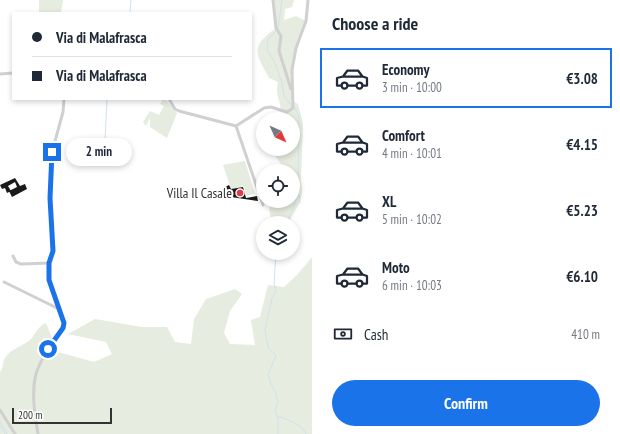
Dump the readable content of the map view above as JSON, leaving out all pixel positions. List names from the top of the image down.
{
  "places": ["Villa Il Casale"],
  "scale_bar": "200 m",
  "north": "bottom right",
  "page": {
    "heading": "Choose a ride",
    "banner": ["Via di Malafrasca", "Via di Malafrasca"],
    "list": [
      {
        "name": "Economy",
        "note": "3 min · 10:00",
        "value": "€3.08"
      },
      {
        "name": "Comfort",
        "note": "4 min · 10:01",
        "value": "€4.15"
      },
      {
        "name": "XL",
        "note": "5 min · 10:02",
        "value": "€5.23"
      },
      {
        "name": "Moto",
        "note": "6 min · 10:03",
        "value": "€6.10"
      }
    ],
    "bubble": "2 min",
    "pay": ["Cash", "410 m"],
    "buttons": "Confirm",
    "scale": "200 m"
  }
}
